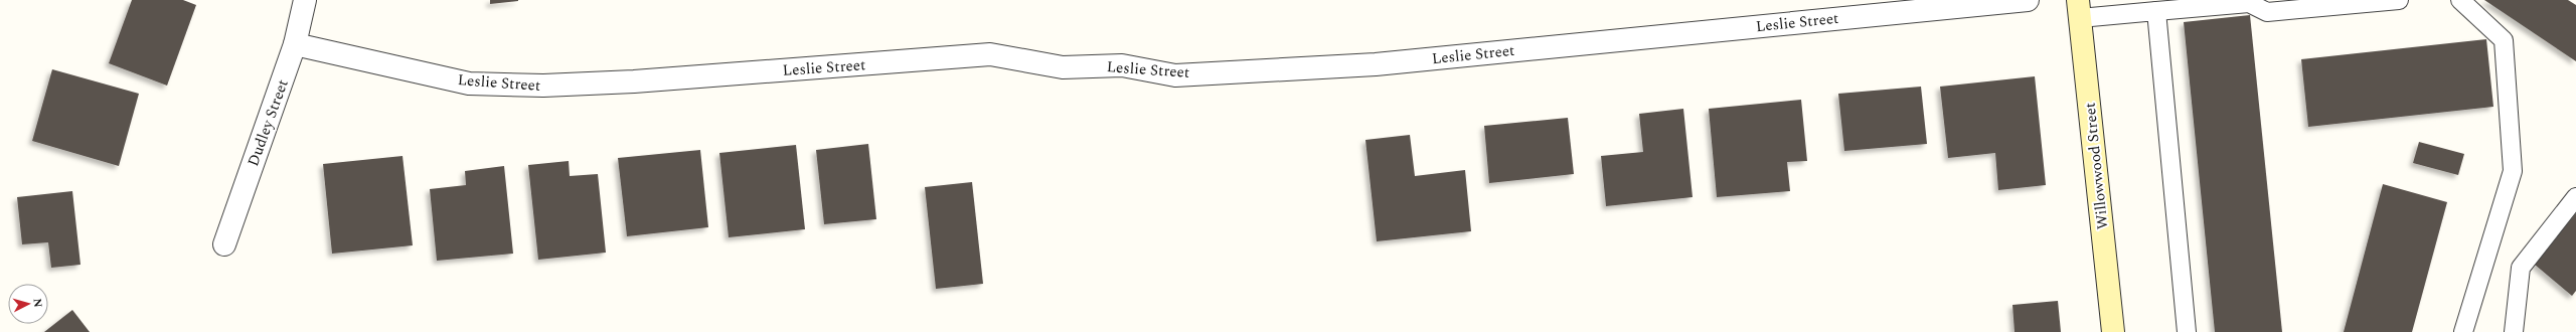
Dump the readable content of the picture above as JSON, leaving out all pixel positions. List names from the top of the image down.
{
  "streets": {
    "street": ["Leslie Street", "Dudley Street", "Willowwood Street"]
  },
  "crossings": [
    ["Leslie Street", "Dudley Street"]
  ],
  "north": "right"
}
